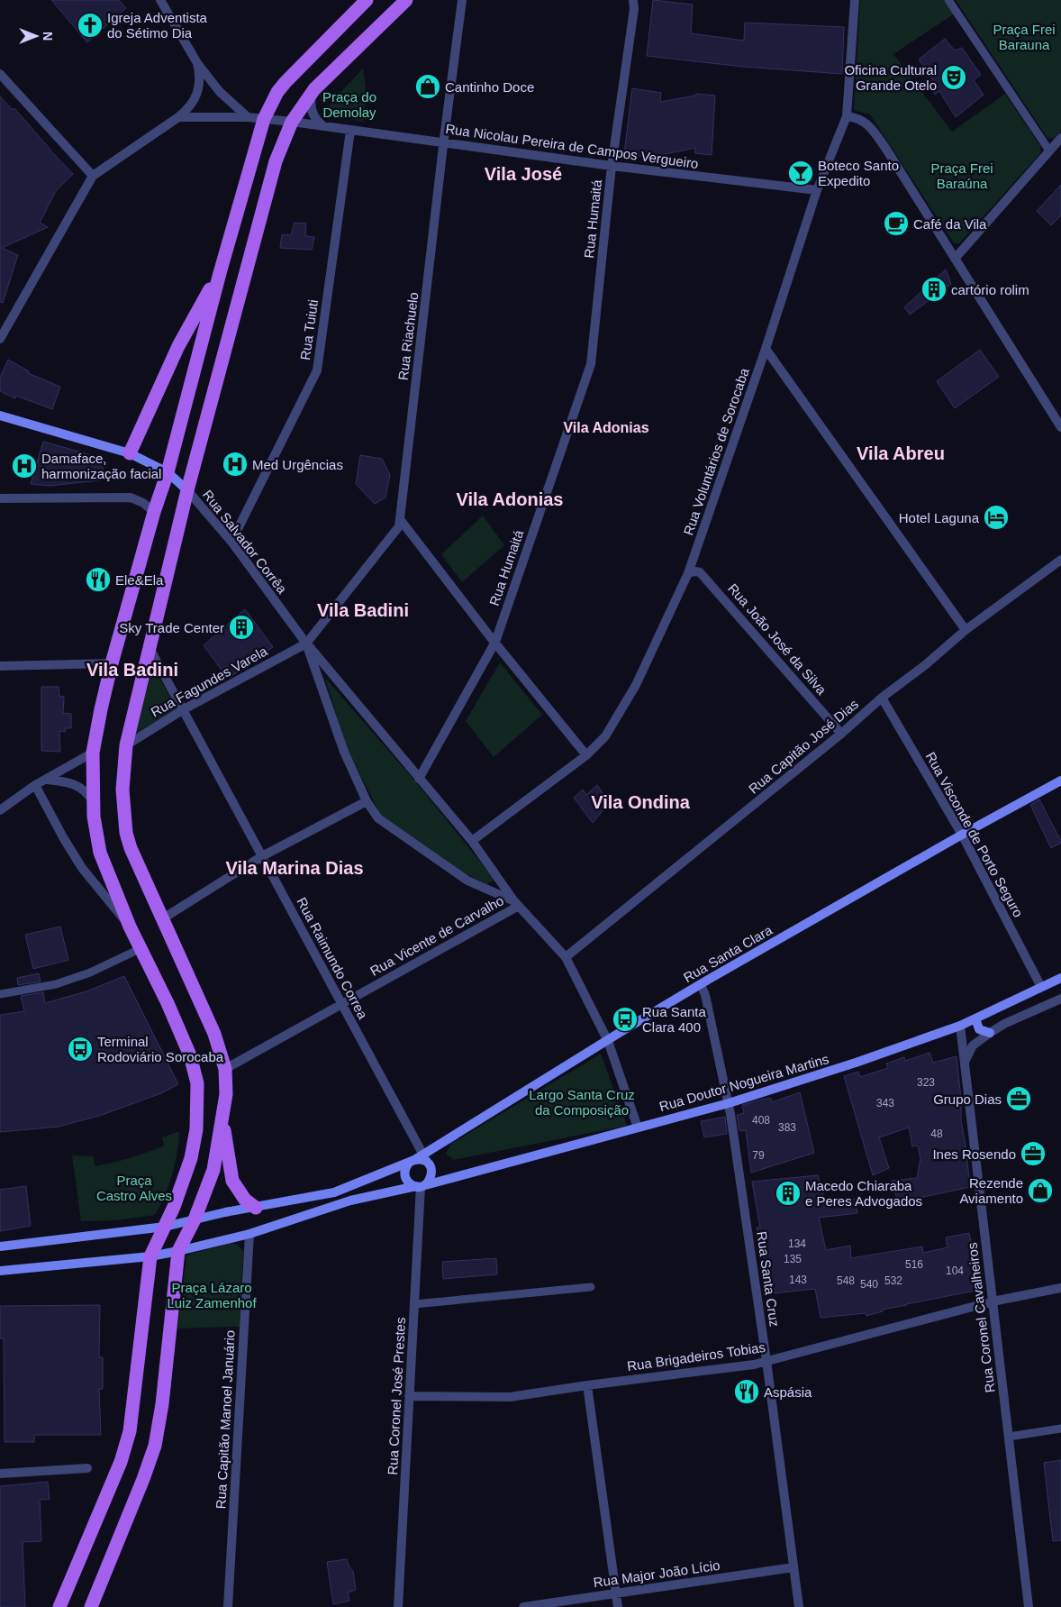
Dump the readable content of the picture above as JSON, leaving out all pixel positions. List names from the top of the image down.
{
  "streets": {
    "main road": ["Rua Salvador Corrêa", "Rua Santa Clara", "Rua Doutor Nogueira Martins"],
    "street": [
      "Rua Nicolau Pereira de Campos Vergueiro",
      "Rua Humaitá",
      "Rua Tuiuti",
      "Rua Riachuelo",
      "Rua Voluntários de Sorocaba",
      "Rua João José da Silva",
      "Rua Fagundes Varela",
      "Rua Capitão José Dias",
      "Rua Visconde de Porto Seguro",
      "Rua Vicente de Carvalho",
      "Rua Raimundo Correa",
      "Rua Santa Cruz",
      "Rua Coronel Cavalheiros",
      "Rua Brigadeiros Tobias",
      "Rua Coronel José Prestes",
      "Rua Capitão Manoel Januário",
      "Rua Major João Lício"
    ]
  },
  "crossings": [
    ["Rua Nicolau Pereira de Campos Vergueiro", "Rua Humaitá"],
    ["Rua Nicolau Pereira de Campos Vergueiro", "Rua Tuiuti"],
    ["Rua Nicolau Pereira de Campos Vergueiro", "Rua Riachuelo"],
    ["Rua Nicolau Pereira de Campos Vergueiro", "Rua Voluntários de Sorocaba"],
    ["Rua Humaitá", "Rua Salvador Corrêa"],
    ["Rua Tuiuti", "Rua Salvador Corrêa"],
    ["Rua Riachuelo", "Rua Salvador Corrêa"],
    ["Rua Riachuelo", "Rua Fagundes Varela"],
    ["Rua Voluntários de Sorocaba", "Rua Salvador Corrêa"],
    ["Rua Voluntários de Sorocaba", "Rua João José da Silva"],
    ["Rua Salvador Corrêa", "Rua Fagundes Varela"],
    ["Rua Salvador Corrêa", "Rua Capitão José Dias"],
    ["Rua Salvador Corrêa", "Rua Vicente de Carvalho"],
    ["Rua Salvador Corrêa", "Rua Santa Clara"],
    ["Rua Salvador Corrêa", "Rua Doutor Nogueira Martins"],
    ["Rua João José da Silva", "Rua Capitão José Dias"],
    ["Rua Fagundes Varela", "Rua Raimundo Correa"],
    ["Rua Capitão José Dias", "Rua Visconde de Porto Seguro"],
    ["Rua Visconde de Porto Seguro", "Rua Santa Clara"],
    ["Rua Visconde de Porto Seguro", "Rua Doutor Nogueira Martins"],
    ["Rua Vicente de Carvalho", "Rua Raimundo Correa"],
    ["Rua Santa Clara", "Rua Raimundo Correa"],
    ["Rua Santa Clara", "Rua Doutor Nogueira Martins"],
    ["Rua Santa Clara", "Rua Santa Cruz"],
    ["Rua Santa Clara", "Rua Coronel José Prestes"],
    ["Rua Raimundo Correa", "Rua Doutor Nogueira Martins"],
    ["Rua Raimundo Correa", "Rua Coronel José Prestes"],
    ["Rua Doutor Nogueira Martins", "Rua Santa Cruz"],
    ["Rua Doutor Nogueira Martins", "Rua Coronel Cavalheiros"],
    ["Rua Doutor Nogueira Martins", "Rua Coronel José Prestes"],
    ["Rua Doutor Nogueira Martins", "Rua Capitão Manoel Januário"],
    ["Rua Santa Cruz", "Rua Brigadeiros Tobias"],
    ["Rua Santa Cruz", "Rua Major João Lício"],
    ["Rua Coronel Cavalheiros", "Rua Brigadeiros Tobias"],
    ["Rua Brigadeiros Tobias", "Rua Coronel José Prestes"]
  ],
  "districts": [
    "Vila José",
    "Vila Adonias",
    "Vila Abreu",
    "Vila Adonias",
    "Vila Badini",
    "Vila Badini",
    "Vila Ondina",
    "Vila Marina Dias"
  ],
  "parks": [
    "Praça Frei Barauna",
    "Praça do Demolay",
    "Praça Frei Baraúna",
    "Largo Santa Cruz da Composição",
    "Praça Castro Alves",
    "Praça Lázaro Luiz Zamenhof"
  ],
  "places": {
    "church": ["Igreja Adventista do Sétimo Dia"],
    "theatre": ["Oficina Cultural Grande Otelo"],
    "shop": ["Cantinho Doce", "Rezende Aviamento"],
    "bar": ["Boteco Santo Expedito"],
    "cafe": ["Café da Vila"],
    "building": ["cartório rolim", "Sky Trade Center", "Macedo Chiaraba e Peres Advogados"],
    "hospital": ["Med Urgências", "Damaface, harmonização facial"],
    "hotel": ["Hotel Laguna"],
    "restaurant": ["Ele&Ela", "Aspásia"],
    "bus stop": ["Rua Santa Clara 400", "Terminal Rodoviário Sorocaba"],
    "office": ["Grupo Dias", "Ines Rosendo"]
  },
  "house_numbers": [
    "323",
    "343",
    "408",
    "383",
    "48",
    "79",
    "134",
    "135",
    "516",
    "104",
    "143",
    "548",
    "532",
    "540"
  ],
  "north": "right"
}
